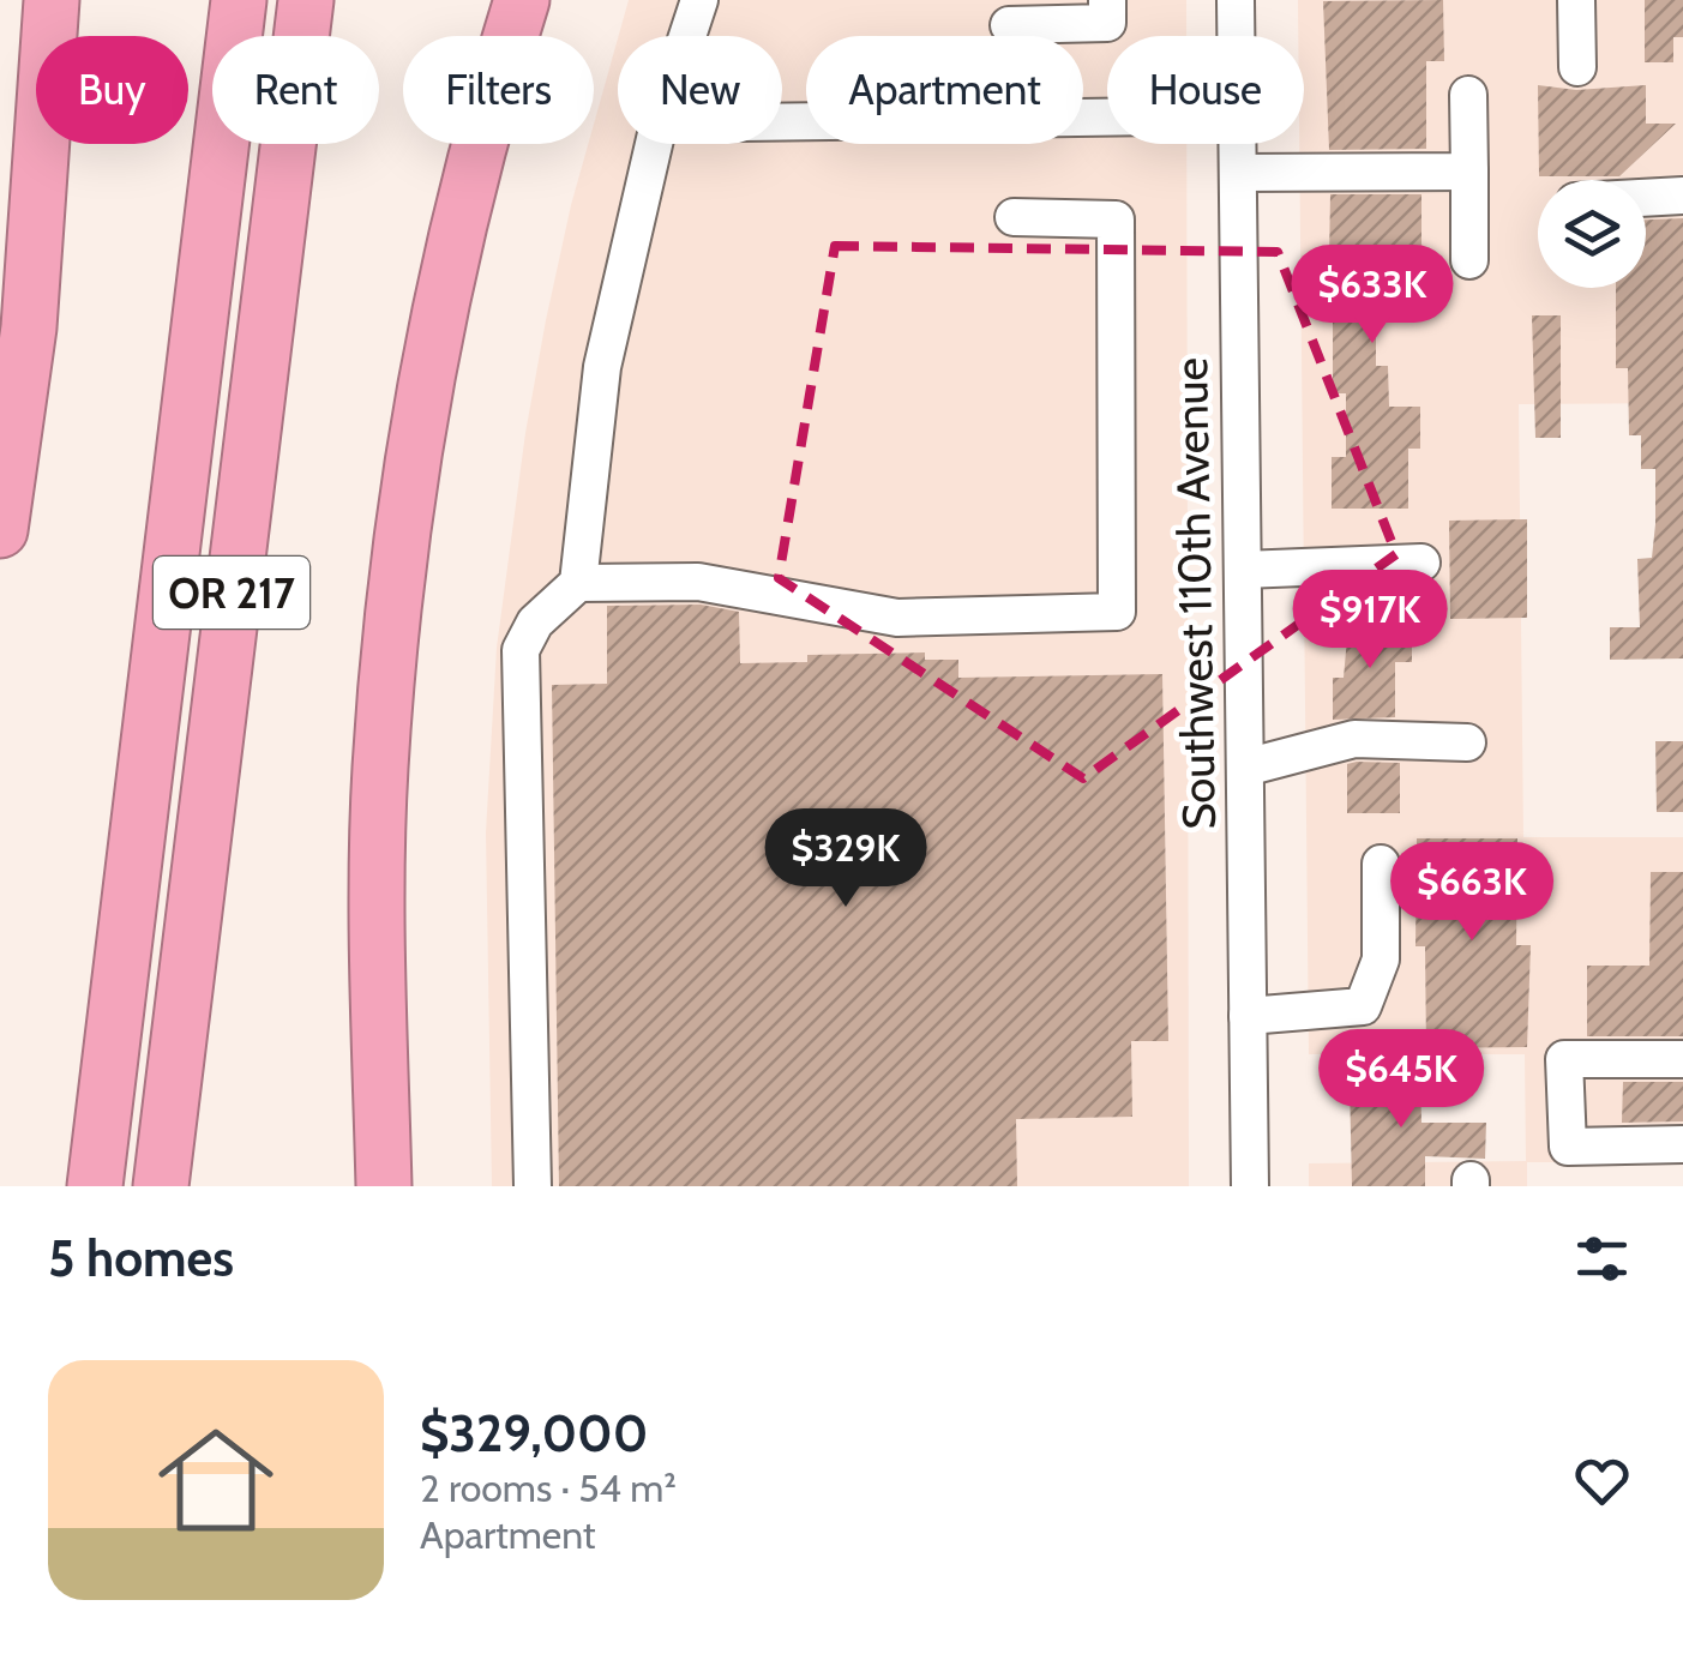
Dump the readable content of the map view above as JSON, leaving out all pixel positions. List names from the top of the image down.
{
  "streets": {
    "highway": ["OR 217"],
    "street": ["Southwest 110th Avenue"]
  },
  "page": {
    "chip": [
      "Buy",
      "Rent",
      "Filters",
      "New",
      "Apartment",
      "House"
    ],
    "price": [
      "$633K",
      "$917K",
      "$329K",
      "$663K",
      "$645K"
    ],
    "heading": "5 homes",
    "list": [
      {
        "name": "$329,000",
        "note": "2 rooms · 54 m² · Apartment"
      }
    ]
  }
}
